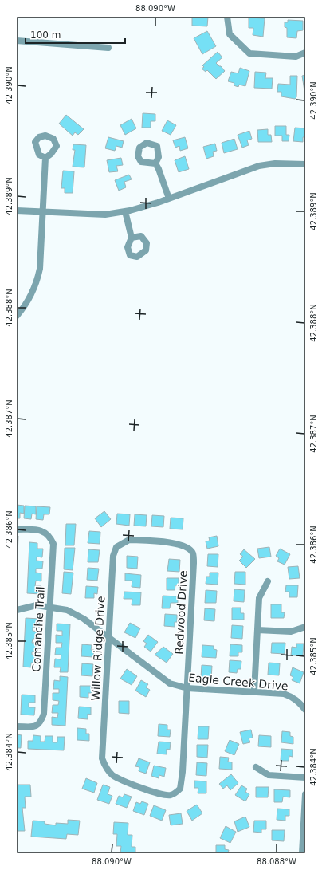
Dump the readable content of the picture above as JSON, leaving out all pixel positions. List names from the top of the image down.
{
  "streets": {
    "street": [
      "Redwood Drive",
      "Comanche Trail",
      "Willow Ridge Drive",
      "Eagle Creek Drive"
    ]
  },
  "crossings": [
    ["Redwood Drive", "Willow Ridge Drive"],
    ["Redwood Drive", "Eagle Creek Drive"],
    ["Comanche Trail", "Eagle Creek Drive"],
    ["Willow Ridge Drive", "Eagle Creek Drive"]
  ],
  "scale_bar": "100 m",
  "coordinates": [
    "88.090°W",
    "42.390°N",
    "42.389°N",
    "42.388°N",
    "42.387°N",
    "42.386°N",
    "42.385°N",
    "42.384°N",
    "88.088°W"
  ]
}
